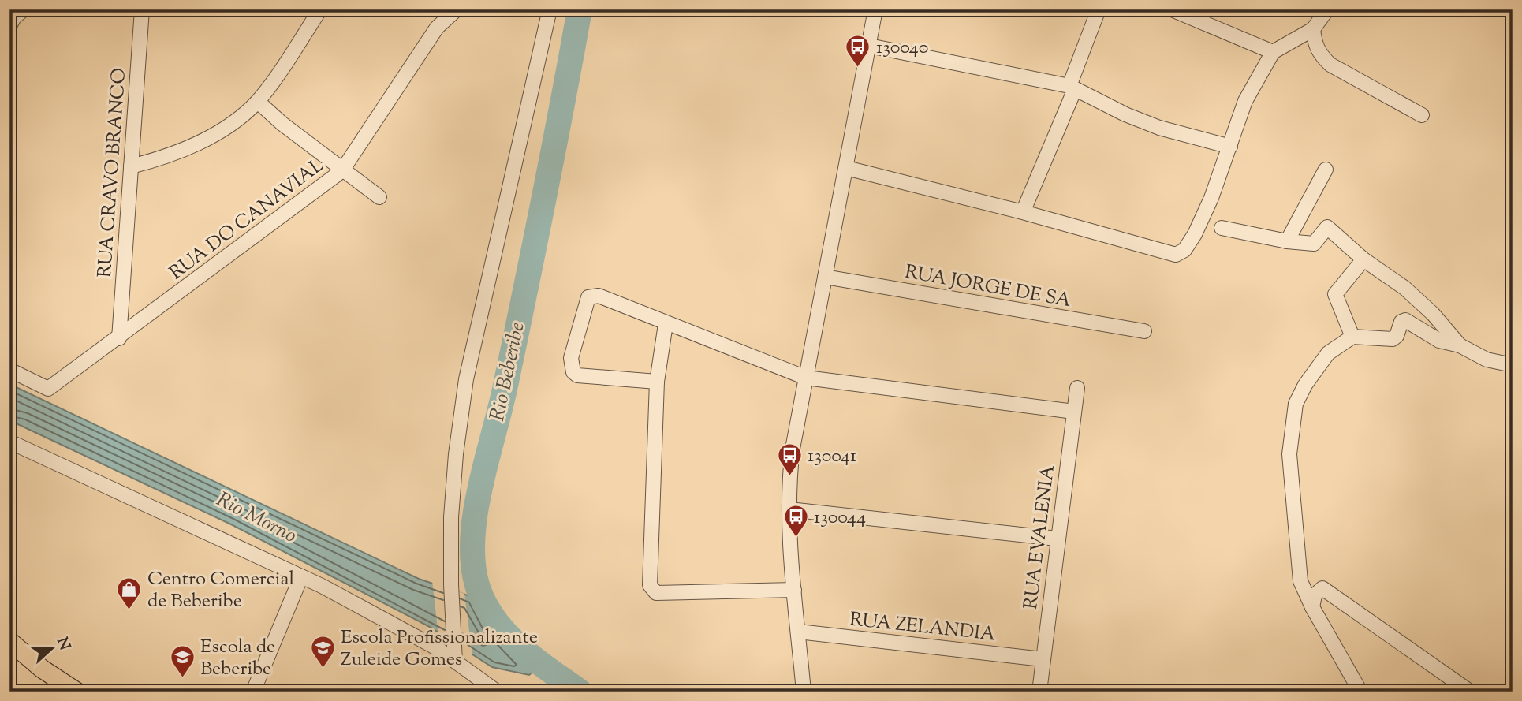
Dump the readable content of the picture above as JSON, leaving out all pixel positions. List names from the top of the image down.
{
  "streets": {
    "street": [
      "RUA CRAVO BRANCO",
      "RUA DO CANAVIAL",
      "RUA JORGE DE SA",
      "RUA EVALENIA",
      "RUA ZELANDIA"
    ]
  },
  "crossings": [
    ["RUA CRAVO BRANCO", "RUA DO CANAVIAL"],
    ["RUA EVALENIA", "RUA ZELANDIA"]
  ],
  "water": ["Rio Beberibe", "Rio Morno"],
  "places": {
    "bus stop": ["130040", "130041", "130044"],
    "shop": ["Centro Comercial de Beberibe"],
    "school or university": ["Escola Profissionalizante Zuleide Gomes", "Escola de Beberibe"]
  },
  "north": "right"
}
